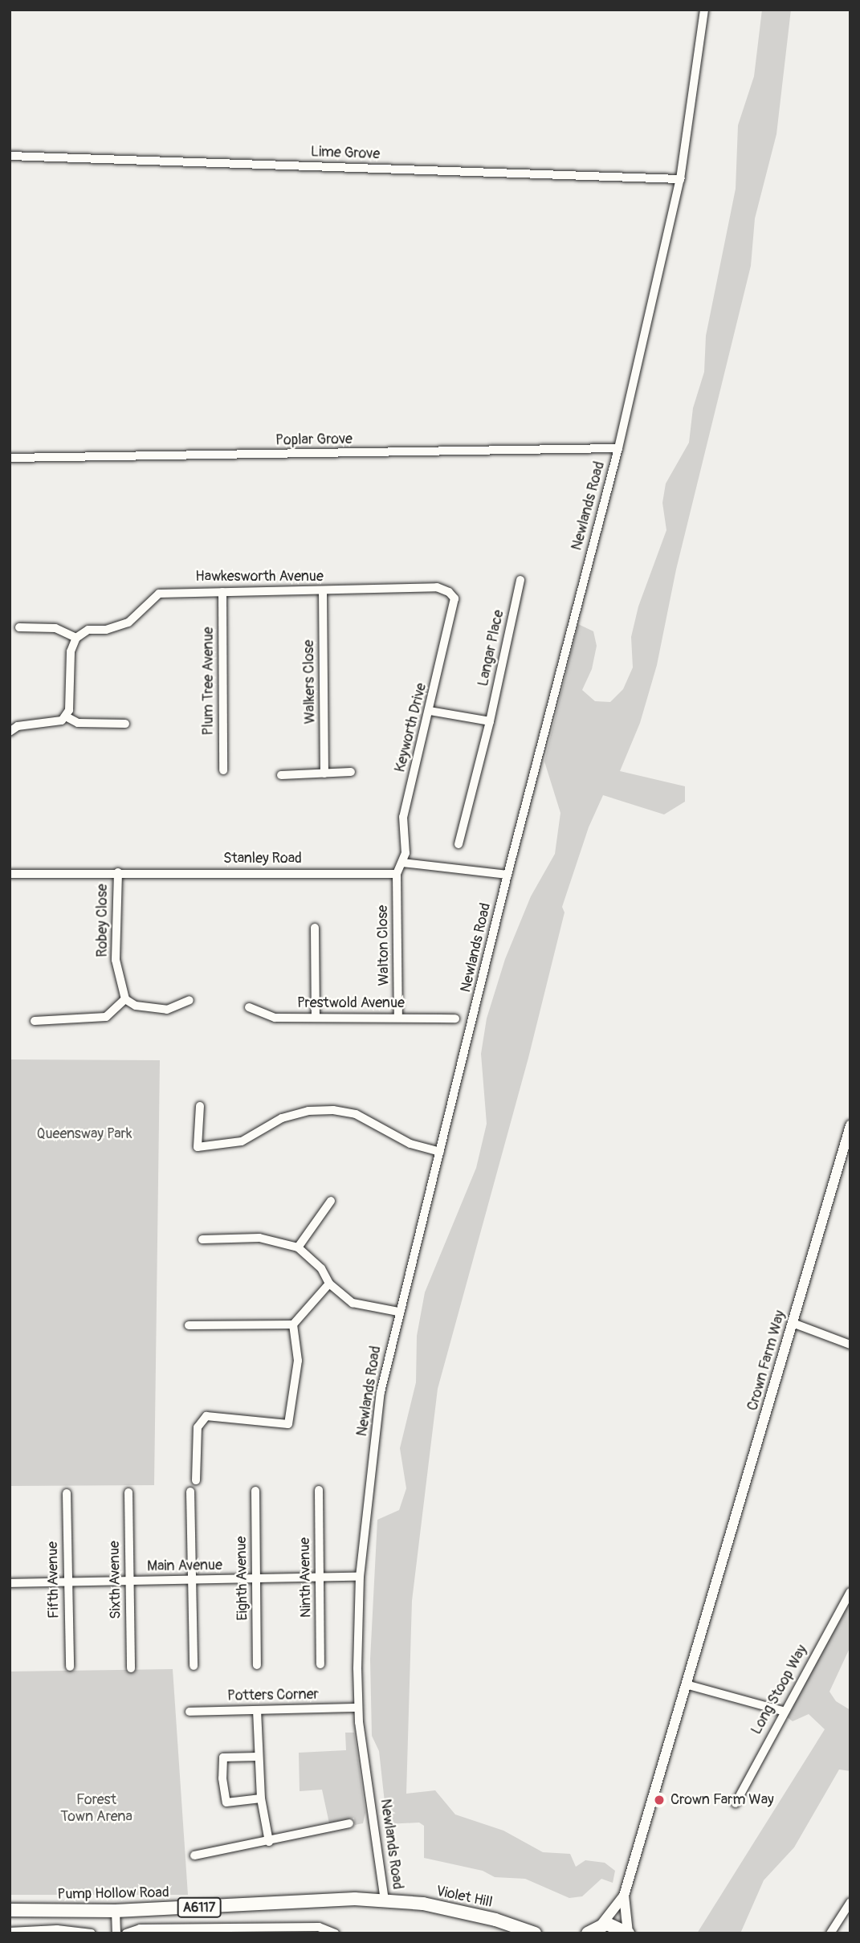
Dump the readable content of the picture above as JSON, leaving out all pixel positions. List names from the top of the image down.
{
  "streets": {
    "main road": ["Pump Hollow Road", "Violet Hill", "A6117"],
    "street": [
      "Lime Grove",
      "Poplar Grove",
      "Newlands Road",
      "Hawkesworth Avenue",
      "Langar Place",
      "Plum Tree Avenue",
      "Walkers Close",
      "Keyworth Drive",
      "Stanley Road",
      "Robey Close",
      "Walton Close",
      "Prestwold Avenue",
      "Crown Farm Way",
      "Main Avenue",
      "Ninth Avenue",
      "Eighth Avenue",
      "Fifth Avenue",
      "Sixth Avenue",
      "Long Stoop Way",
      "Potters Corner"
    ]
  },
  "crossings": [
    ["Lime Grove", "Newlands Road"],
    ["Poplar Grove", "Newlands Road"],
    ["Newlands Road", "Main Avenue"],
    ["Newlands Road", "Potters Corner"],
    ["Newlands Road", "Pump Hollow Road"],
    ["Newlands Road", "Violet Hill"],
    ["Hawkesworth Avenue", "Plum Tree Avenue"],
    ["Hawkesworth Avenue", "Walkers Close"],
    ["Hawkesworth Avenue", "Keyworth Drive"],
    ["Stanley Road", "Robey Close"],
    ["Stanley Road", "Walton Close"],
    ["Walton Close", "Prestwold Avenue"],
    ["Main Avenue", "Ninth Avenue"],
    ["Main Avenue", "Eighth Avenue"],
    ["Main Avenue", "Fifth Avenue"],
    ["Main Avenue", "Sixth Avenue"],
    ["Pump Hollow Road", "Violet Hill"]
  ],
  "parks": ["Queensway Park", "Forest Town Arena"],
  "places": ["Crown Farm Way"]
}
